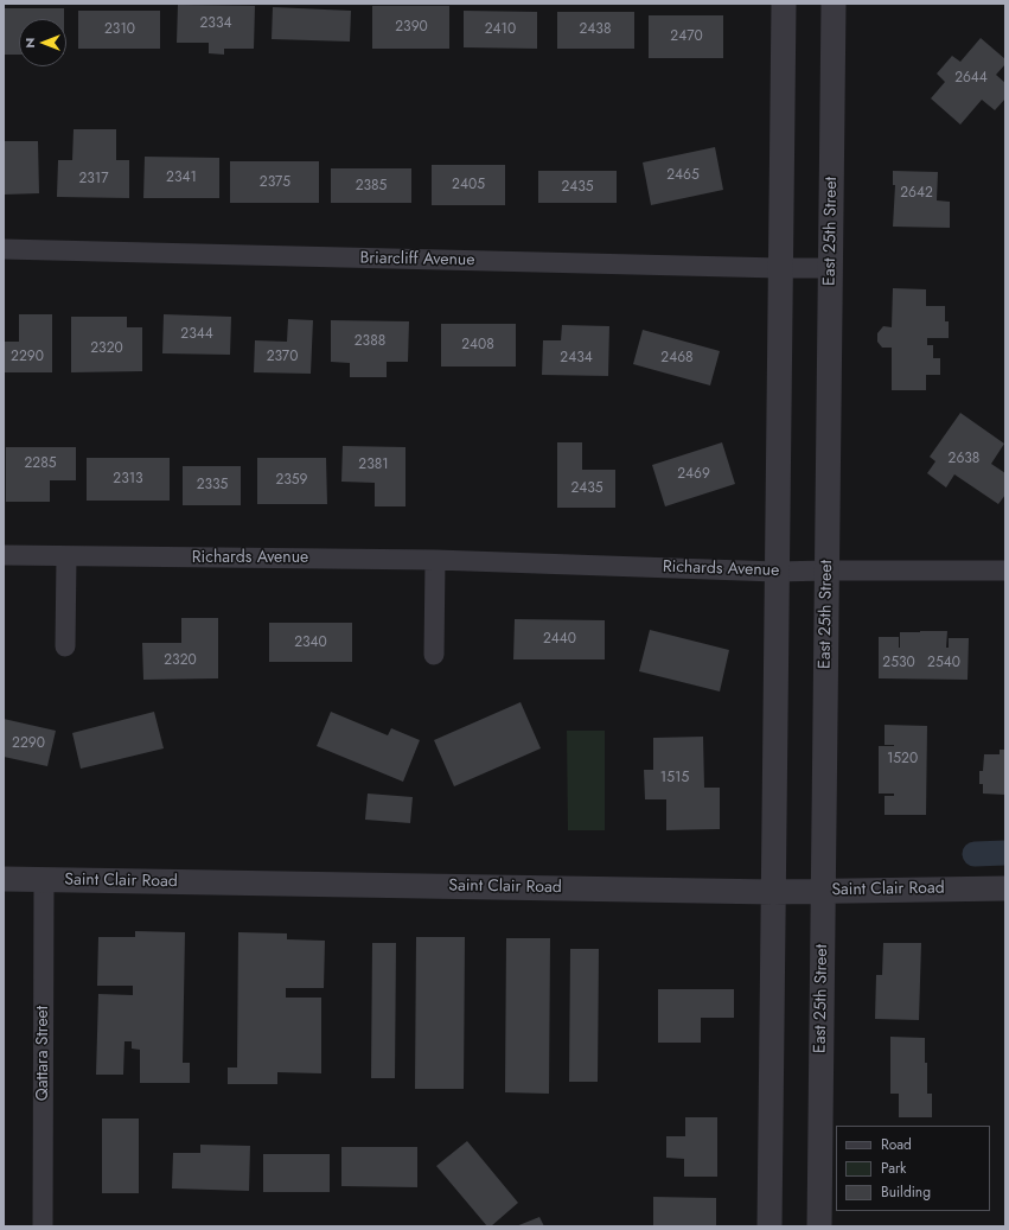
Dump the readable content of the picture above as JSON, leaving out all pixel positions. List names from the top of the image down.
{
  "streets": {
    "street": [
      "East 25th Street",
      "Briarcliff Avenue",
      "Richards Avenue",
      "Saint Clair Road",
      "Qattara Street"
    ]
  },
  "crossings": [
    ["East 25th Street", "Briarcliff Avenue"],
    ["East 25th Street", "Richards Avenue"],
    ["East 25th Street", "Saint Clair Road"],
    ["Saint Clair Road", "Qattara Street"]
  ],
  "house_numbers": [
    "2334",
    "2390",
    "2310",
    "2410",
    "2438",
    "2470",
    "2644",
    "2465",
    "2341",
    "2317",
    "2375",
    "2405",
    "2385",
    "2435",
    "2642",
    "2344",
    "2388",
    "2408",
    "2320",
    "2290",
    "2370",
    "2434",
    "2468",
    "2638",
    "2285",
    "2381",
    "2469",
    "2313",
    "2359",
    "2335",
    "2435",
    "2440",
    "2340",
    "2320",
    "2530",
    "2540",
    "2290",
    "1520",
    "1515"
  ],
  "legend": ["Road", "Park", "Building"],
  "north": "left"
}
